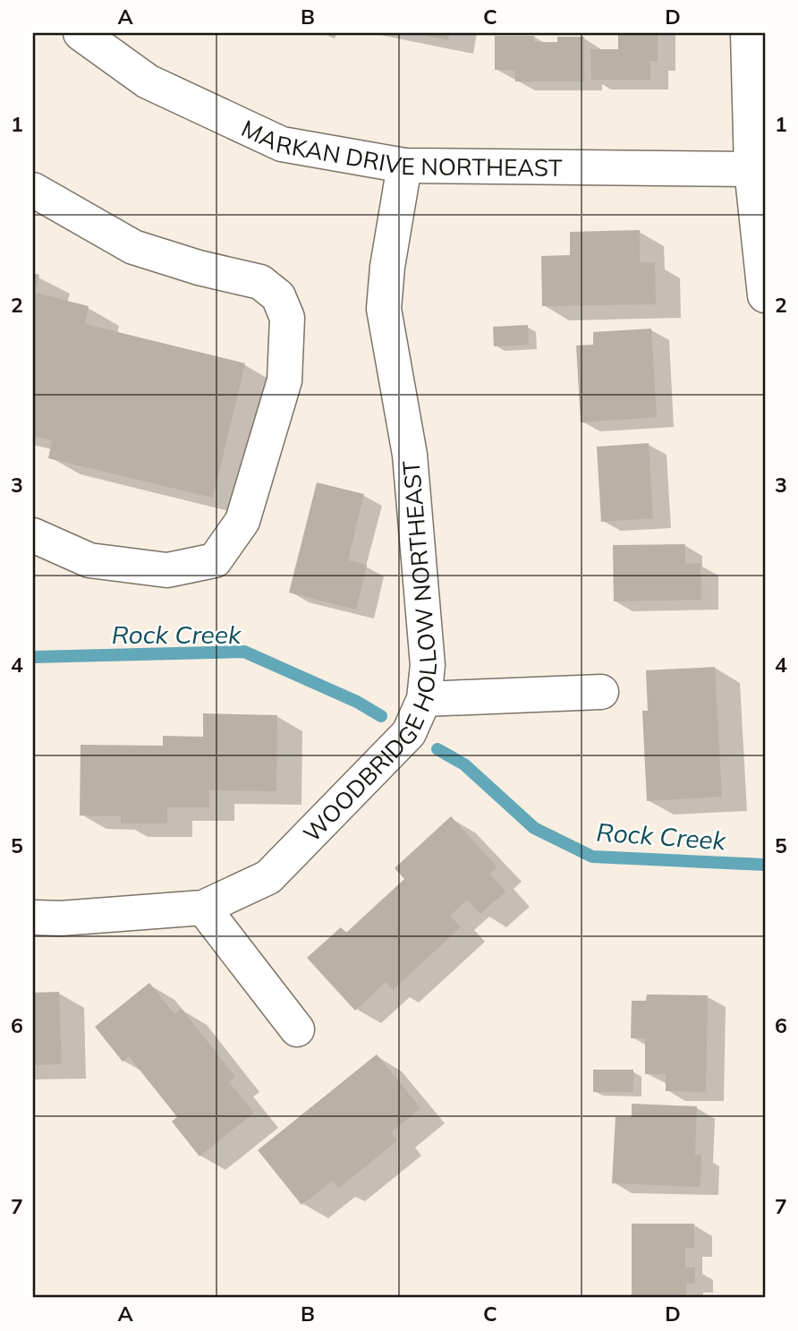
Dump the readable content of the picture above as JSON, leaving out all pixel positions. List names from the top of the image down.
{
  "streets": {
    "street": ["MARKAN DRIVE NORTHEAST", "WOODBRIDGE HOLLOW NORTHEAST"]
  },
  "crossings": [
    ["MARKAN DRIVE NORTHEAST", "WOODBRIDGE HOLLOW NORTHEAST"]
  ],
  "water": ["Rock Creek"],
  "grid": {
    "columns": [
      "A",
      "B",
      "C",
      "D"
    ],
    "rows": [
      "1",
      "2",
      "3",
      "4",
      "5",
      "6",
      "7"
    ]
  }
}
